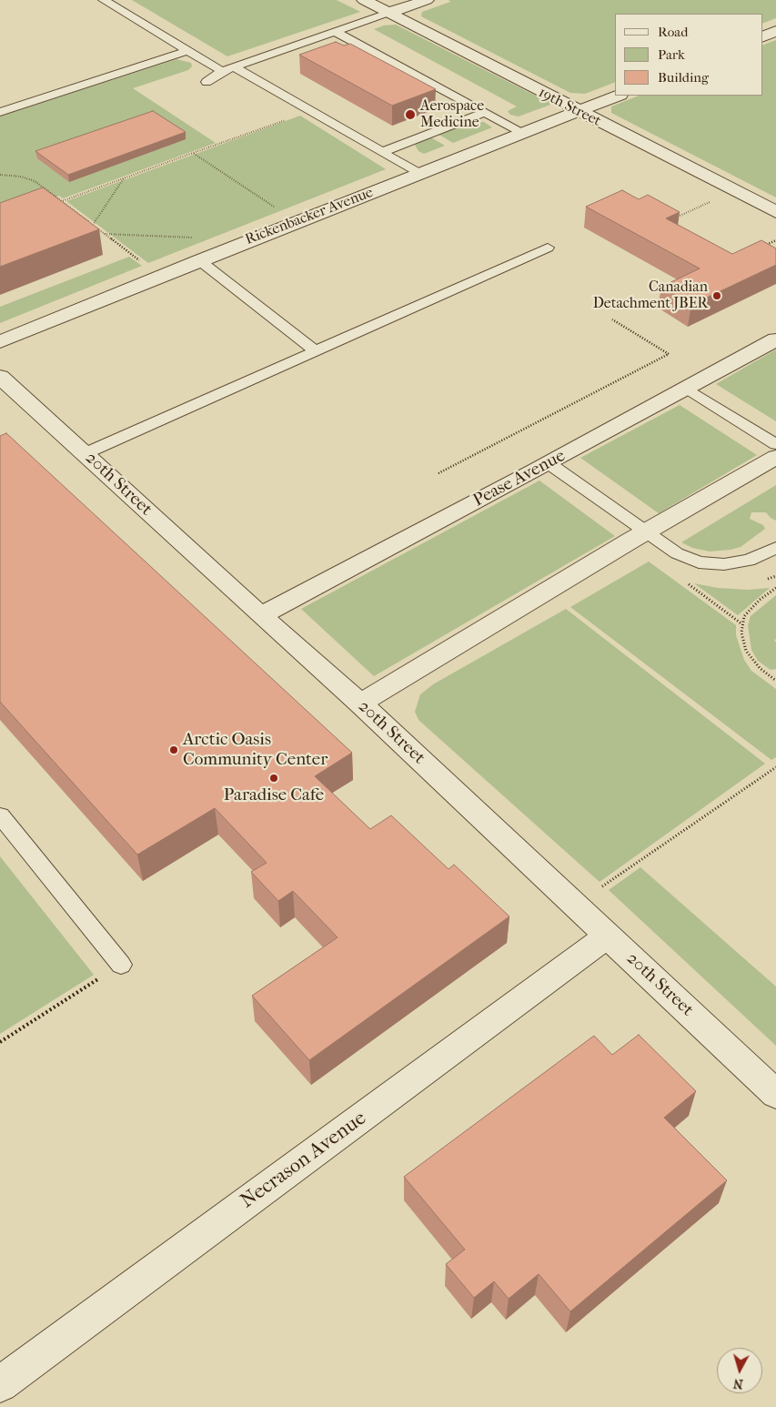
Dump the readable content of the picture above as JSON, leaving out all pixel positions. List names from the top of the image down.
{
  "streets": {
    "street": [
      "19th Street",
      "Rickenbacker Avenue",
      "Pease Avenue",
      "20th Street",
      "Necrason Avenue"
    ]
  },
  "crossings": [
    ["19th Street", "Rickenbacker Avenue"],
    ["Pease Avenue", "20th Street"],
    ["20th Street", "Necrason Avenue"]
  ],
  "places": [
    "Aerospace Medicine",
    "Canadian Detachment JBER",
    "Arctic Oasis Community Center",
    "Paradise Cafe"
  ],
  "legend": ["Road", "Park", "Building"],
  "north": "bottom"
}
